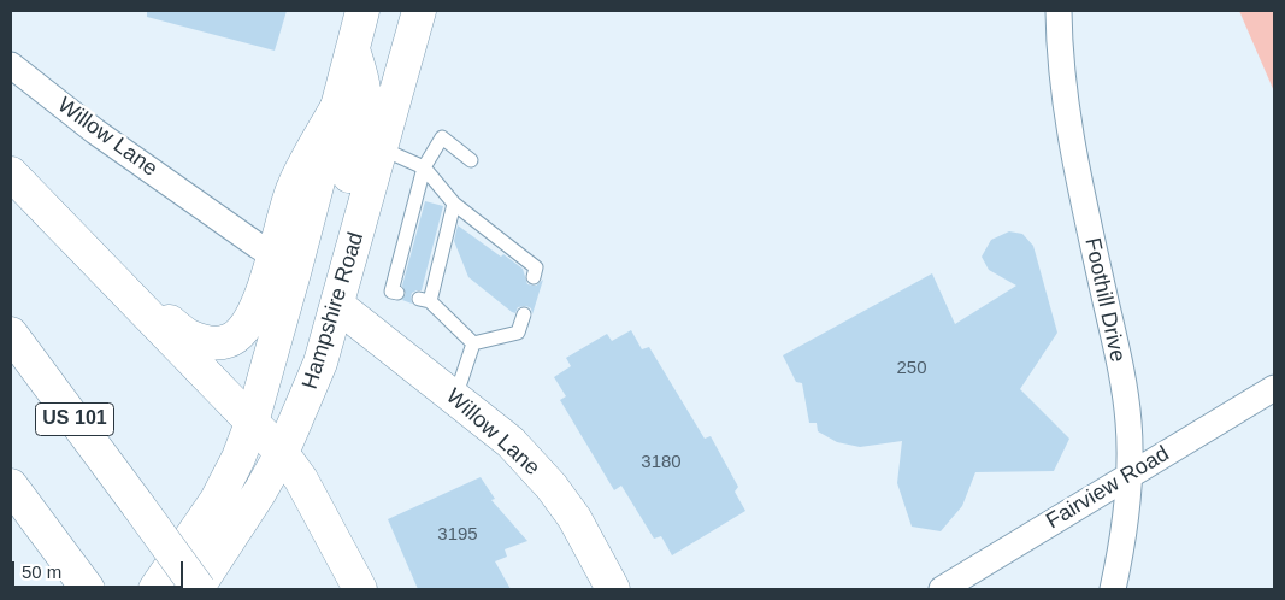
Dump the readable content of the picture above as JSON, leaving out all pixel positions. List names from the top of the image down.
{
  "streets": {
    "main road": ["Willow Lane", "Hampshire Road", "US 101"],
    "street": ["Foothill Drive", "Fairview Road"]
  },
  "crossings": [
    ["Willow Lane", "Hampshire Road"],
    ["Foothill Drive", "Fairview Road"],
    ["Hampshire Road", "US 101"]
  ],
  "house_numbers": ["250", "3180", "3195"],
  "scale_bar": "50 m"
}
